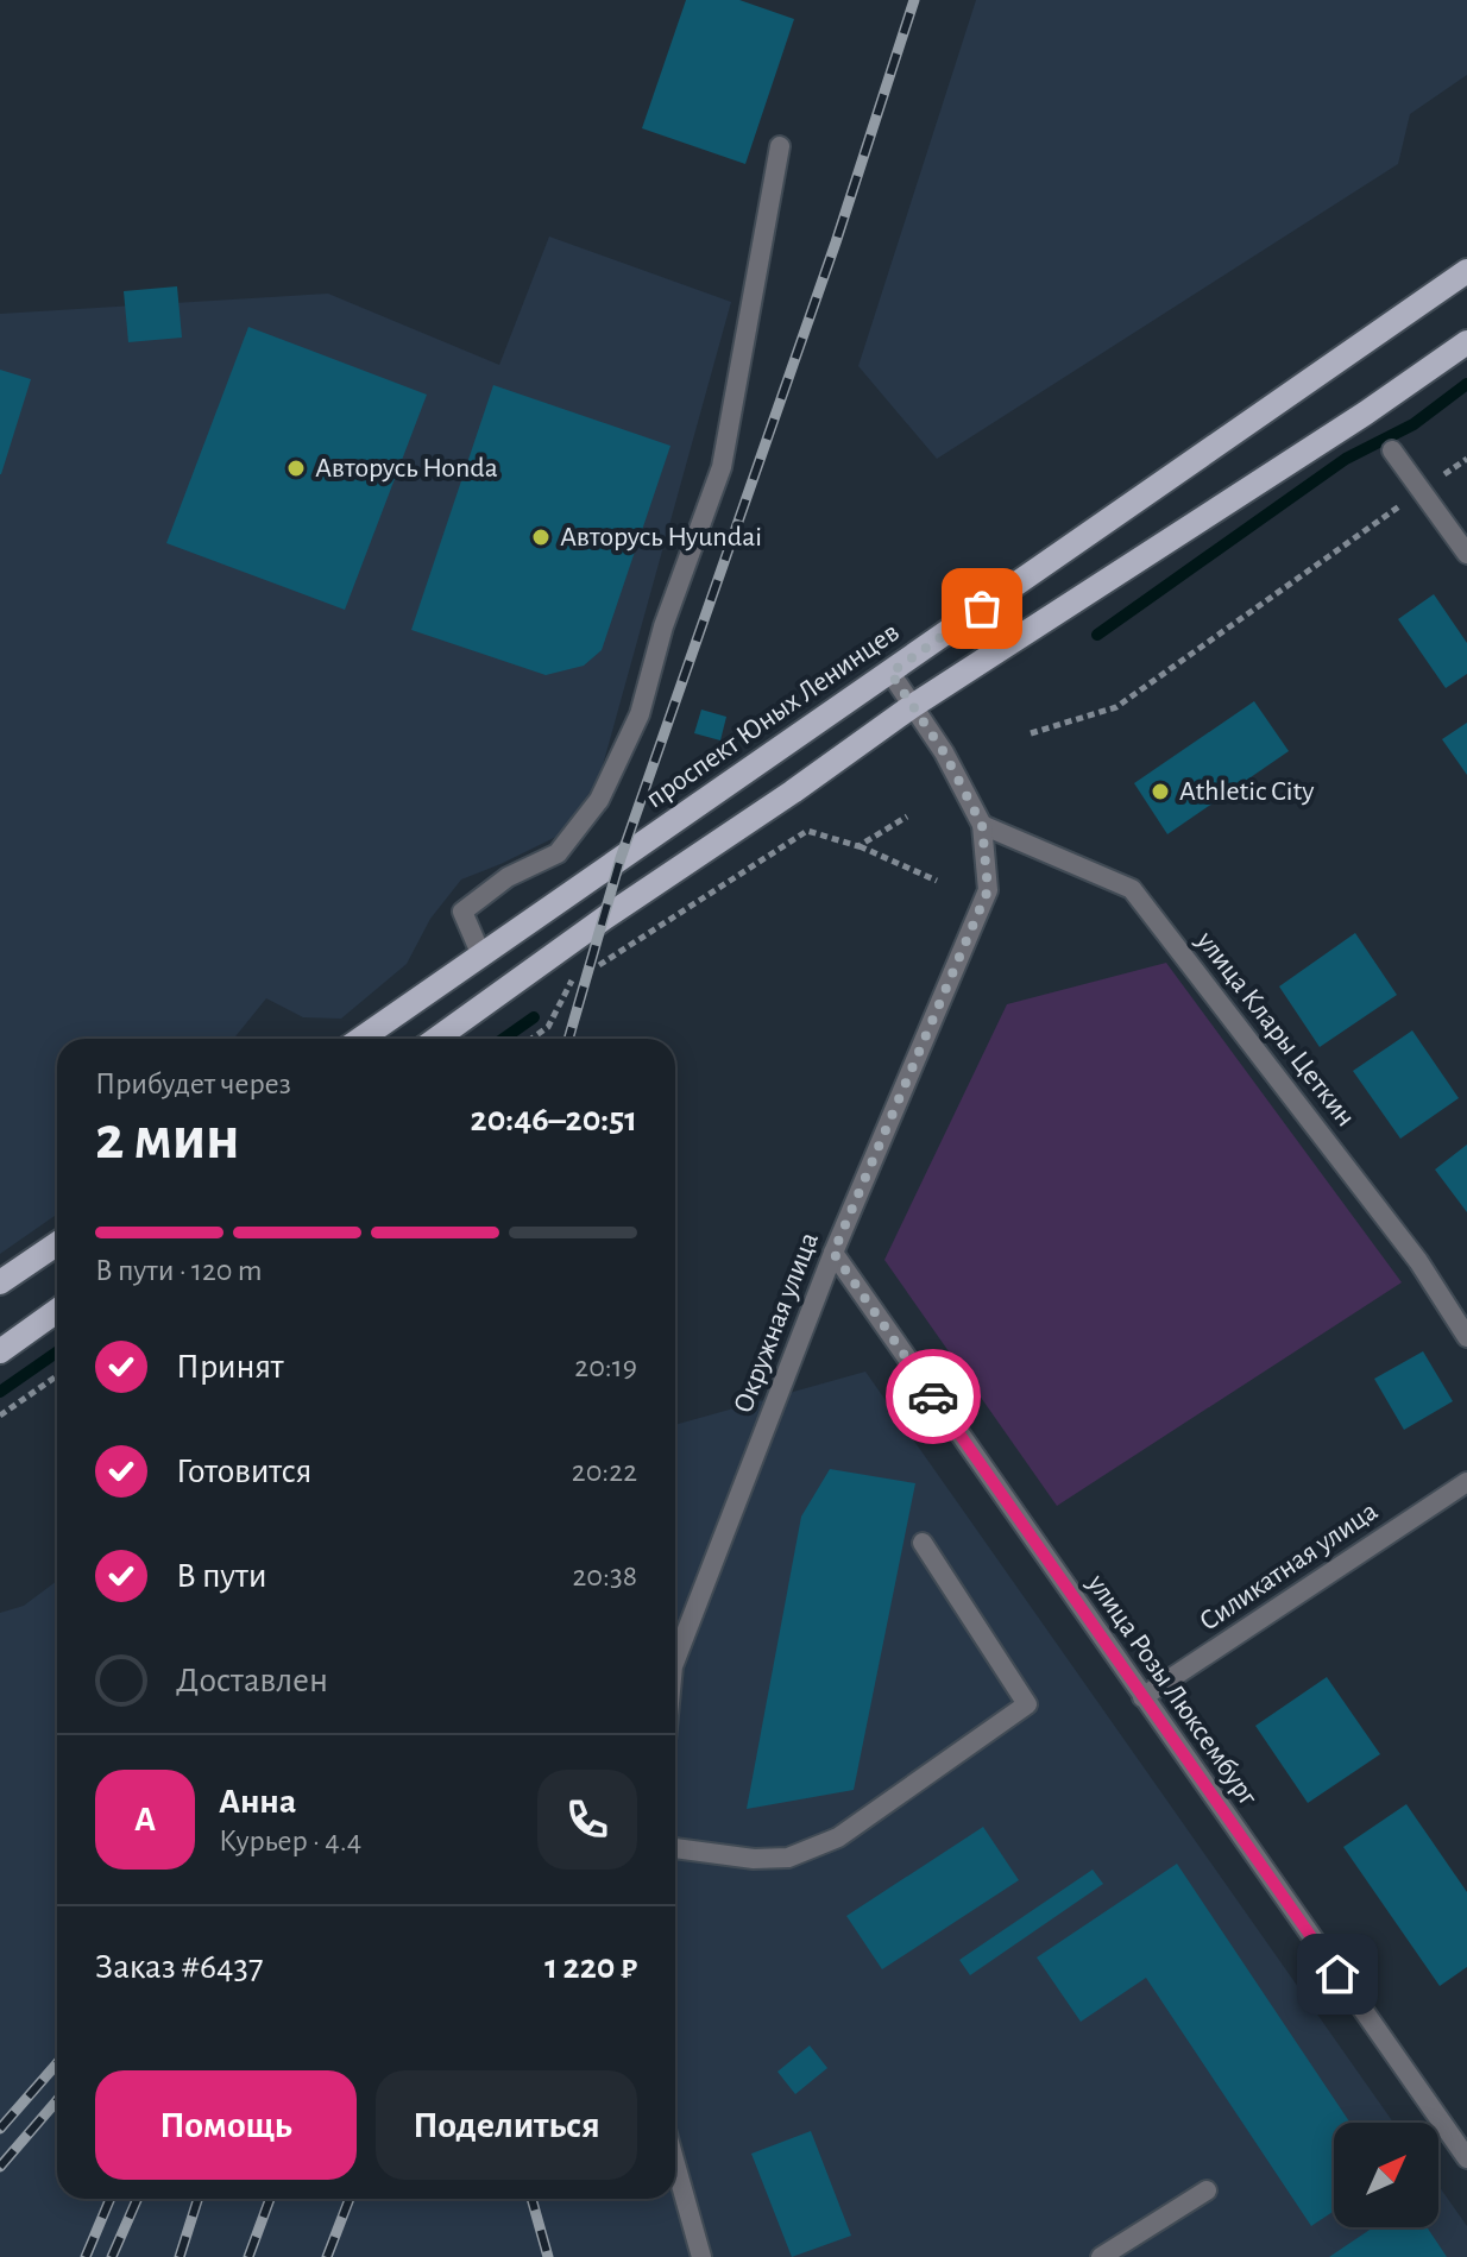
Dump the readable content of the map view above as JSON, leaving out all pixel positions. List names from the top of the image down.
{
  "streets": {
    "main road": ["проспект Юных Ленинцев"],
    "street": [
      "улица Клары Цеткин",
      "Окружная улица",
      "Силикатная улица",
      "улица Розы Люксембург"
    ]
  },
  "crossings": [
    ["улица Клары Цеткин", "Окружная улица"],
    ["Окружная улица", "улица Розы Люксембург"],
    ["Силикатная улица", "улица Розы Люксембург"]
  ],
  "places": ["Авторусь Honda", "Авторусь Hyundai", "Athletic City"],
  "north": "top right",
  "page": {
    "heading": ["2 мин", "Прибудет через", "20:46–20:51"],
    "panel": [
      "Анна",
      "Курьер · 4.4",
      "Заказ #6437",
      "1 220 ₽"
    ],
    "bar": "В пути · 120 m",
    "list": [
      ["Принят", "20:19"],
      ["Готовится", "20:22"],
      ["В пути", "20:38"],
      "Доставлен"
    ],
    "round": "А",
    "buttons": ["Помощь", "Поделиться"]
  }
}
